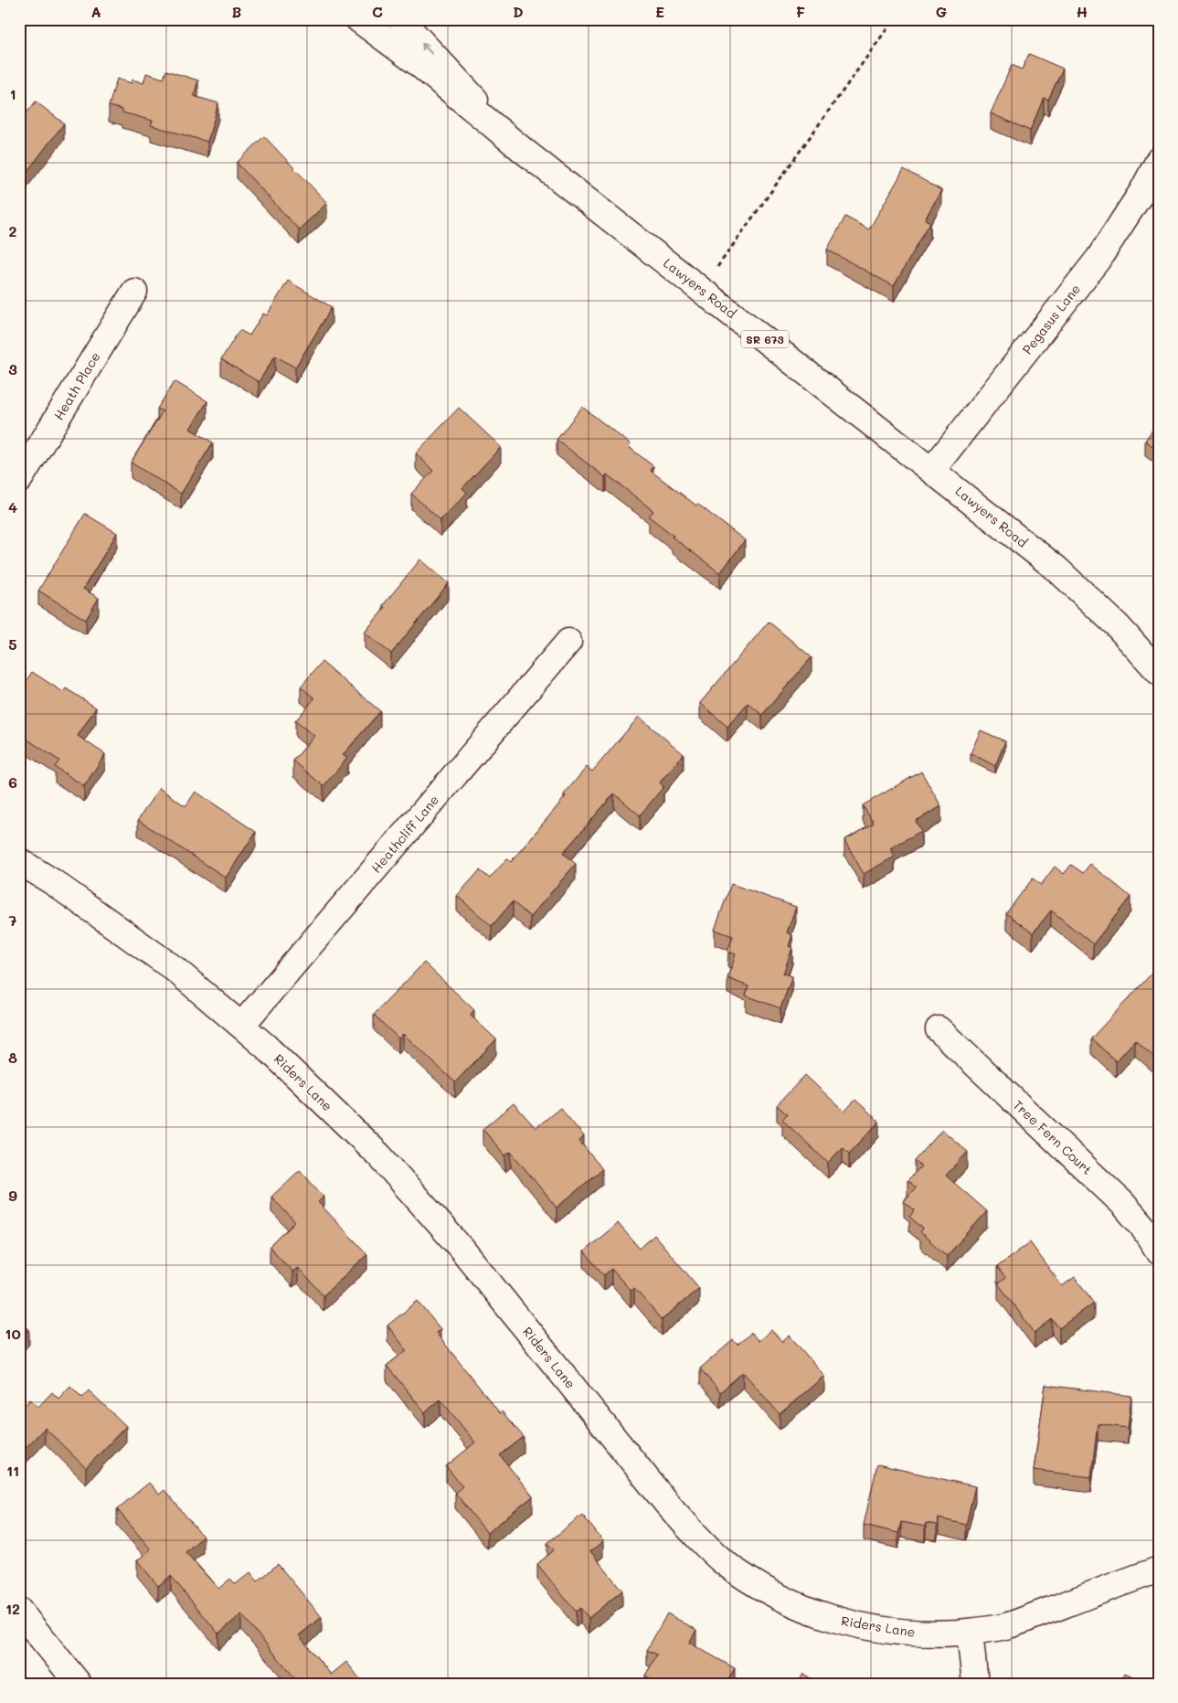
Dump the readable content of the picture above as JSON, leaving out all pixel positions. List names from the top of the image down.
{
  "streets": {
    "street": [
      "Lawyers Road",
      "Pegasus Lane",
      "SR 673",
      "Heath Place",
      "Heathcliff Lane",
      "Riders Lane",
      "Tree Fern Court"
    ]
  },
  "crossings": [
    ["Lawyers Road", "Pegasus Lane"],
    ["Heathcliff Lane", "Riders Lane"]
  ],
  "grid": {
    "columns": [
      "A",
      "B",
      "C",
      "D",
      "E",
      "F",
      "G",
      "H"
    ],
    "rows": [
      "1",
      "2",
      "3",
      "4",
      "5",
      "6",
      "7",
      "8",
      "9",
      "10",
      "11",
      "12"
    ]
  }
}
